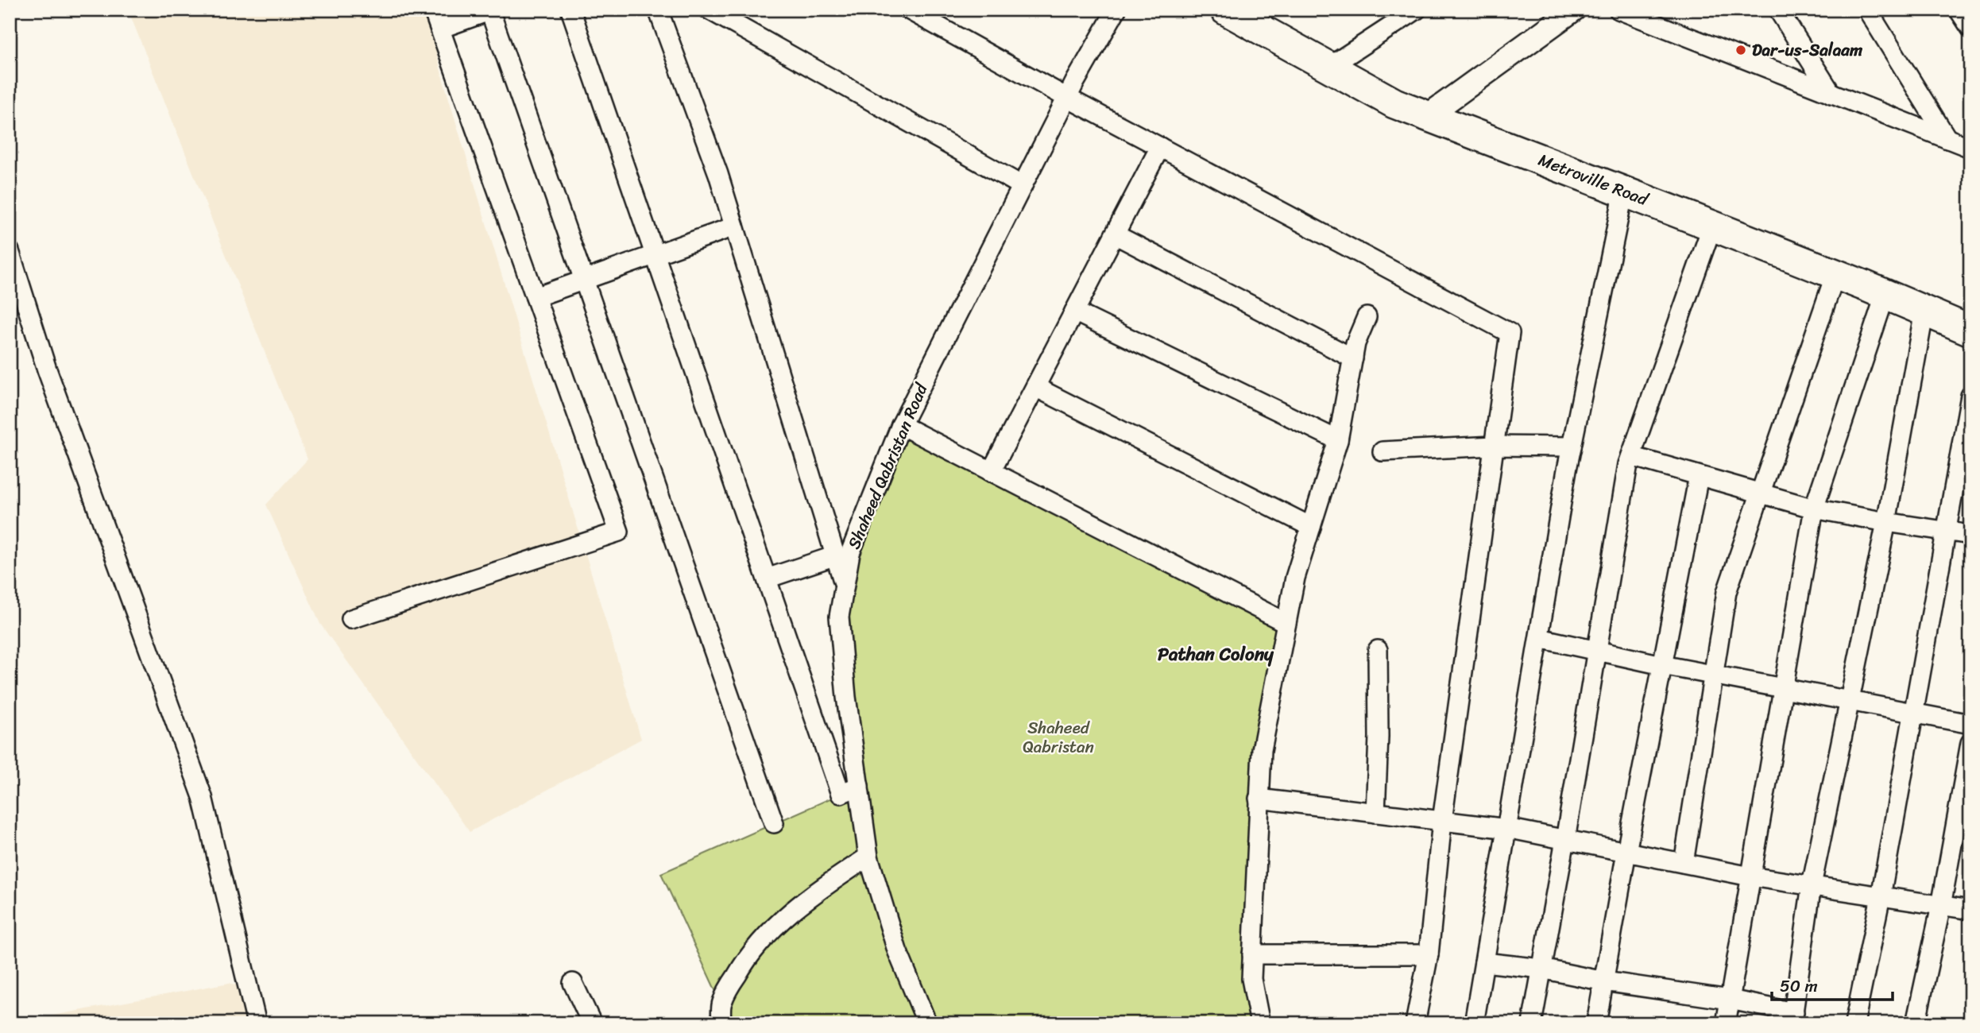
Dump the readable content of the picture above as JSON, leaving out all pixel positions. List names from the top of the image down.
{
  "streets": {
    "main road": ["Metroville Road"],
    "street": ["Shaheed Qabristan Road"]
  },
  "districts": ["Pathan Colony"],
  "parks": ["Shaheed Qabristan"],
  "places": ["Dar-us-Salaam"],
  "scale_bar": "50 m"
}
